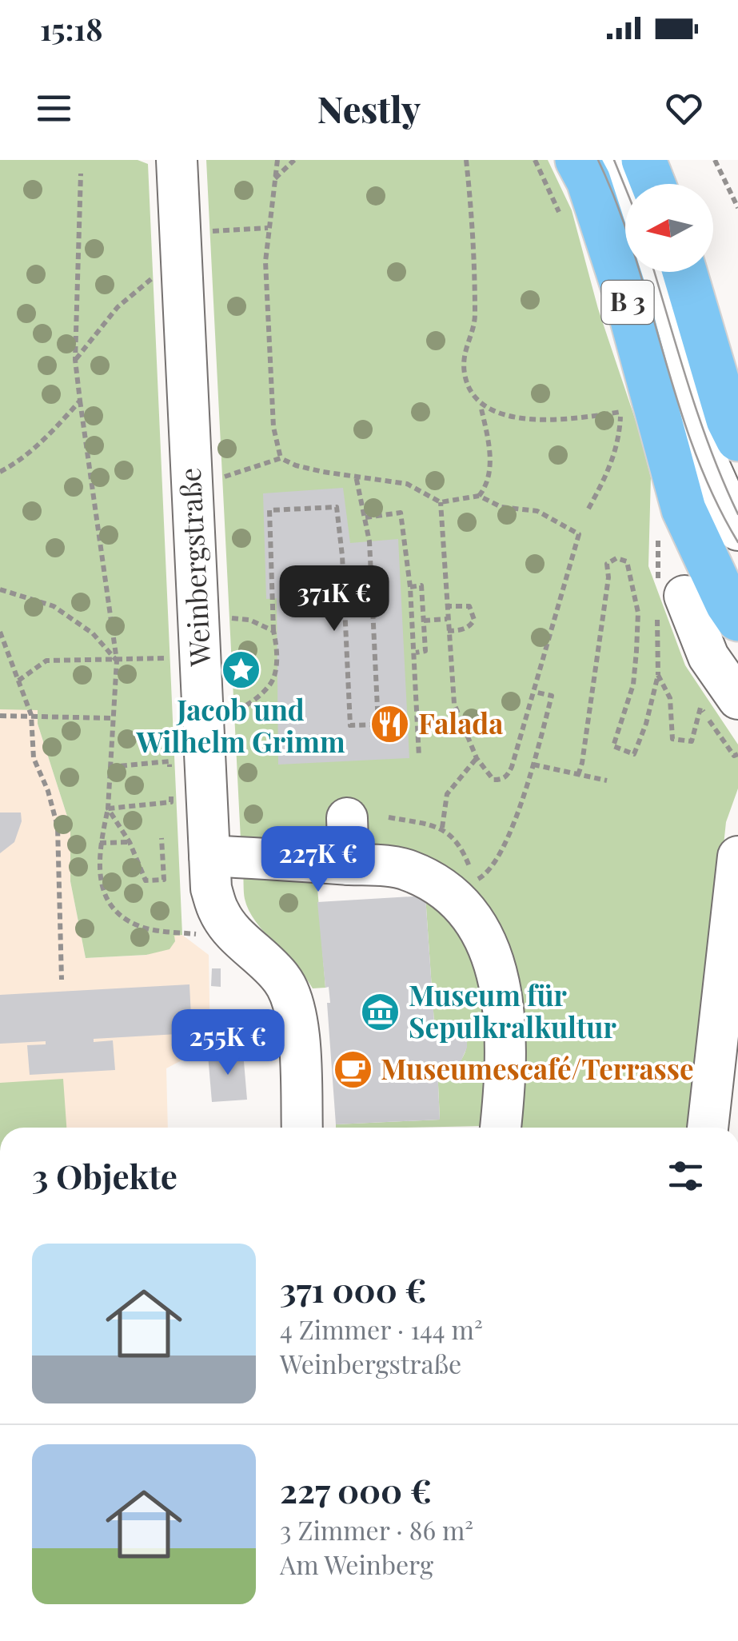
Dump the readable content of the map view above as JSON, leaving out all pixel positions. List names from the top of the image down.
{
  "streets": {
    "main road": ["B 3"],
    "street": ["Weinbergstraße"]
  },
  "places": {
    "place": ["Jacob und Wilhelm Grimm"],
    "restaurant": ["Falada"],
    "museum": ["Museum für Sepulkralkultur"],
    "cafe": ["Museumescafé/Terrasse"]
  },
  "north": "left",
  "page": {
    "status": "15:18",
    "header": "Nestly",
    "price": ["371K €", "227K €", "255K €"],
    "heading": "3 Objekte",
    "list": [
      {
        "name": "371 000 €",
        "note": "4 Zimmer · 144 m² · Weinbergstraße"
      },
      {
        "name": "227 000 €",
        "note": "3 Zimmer · 86 m² · Am Weinberg"
      }
    ]
  }
}
